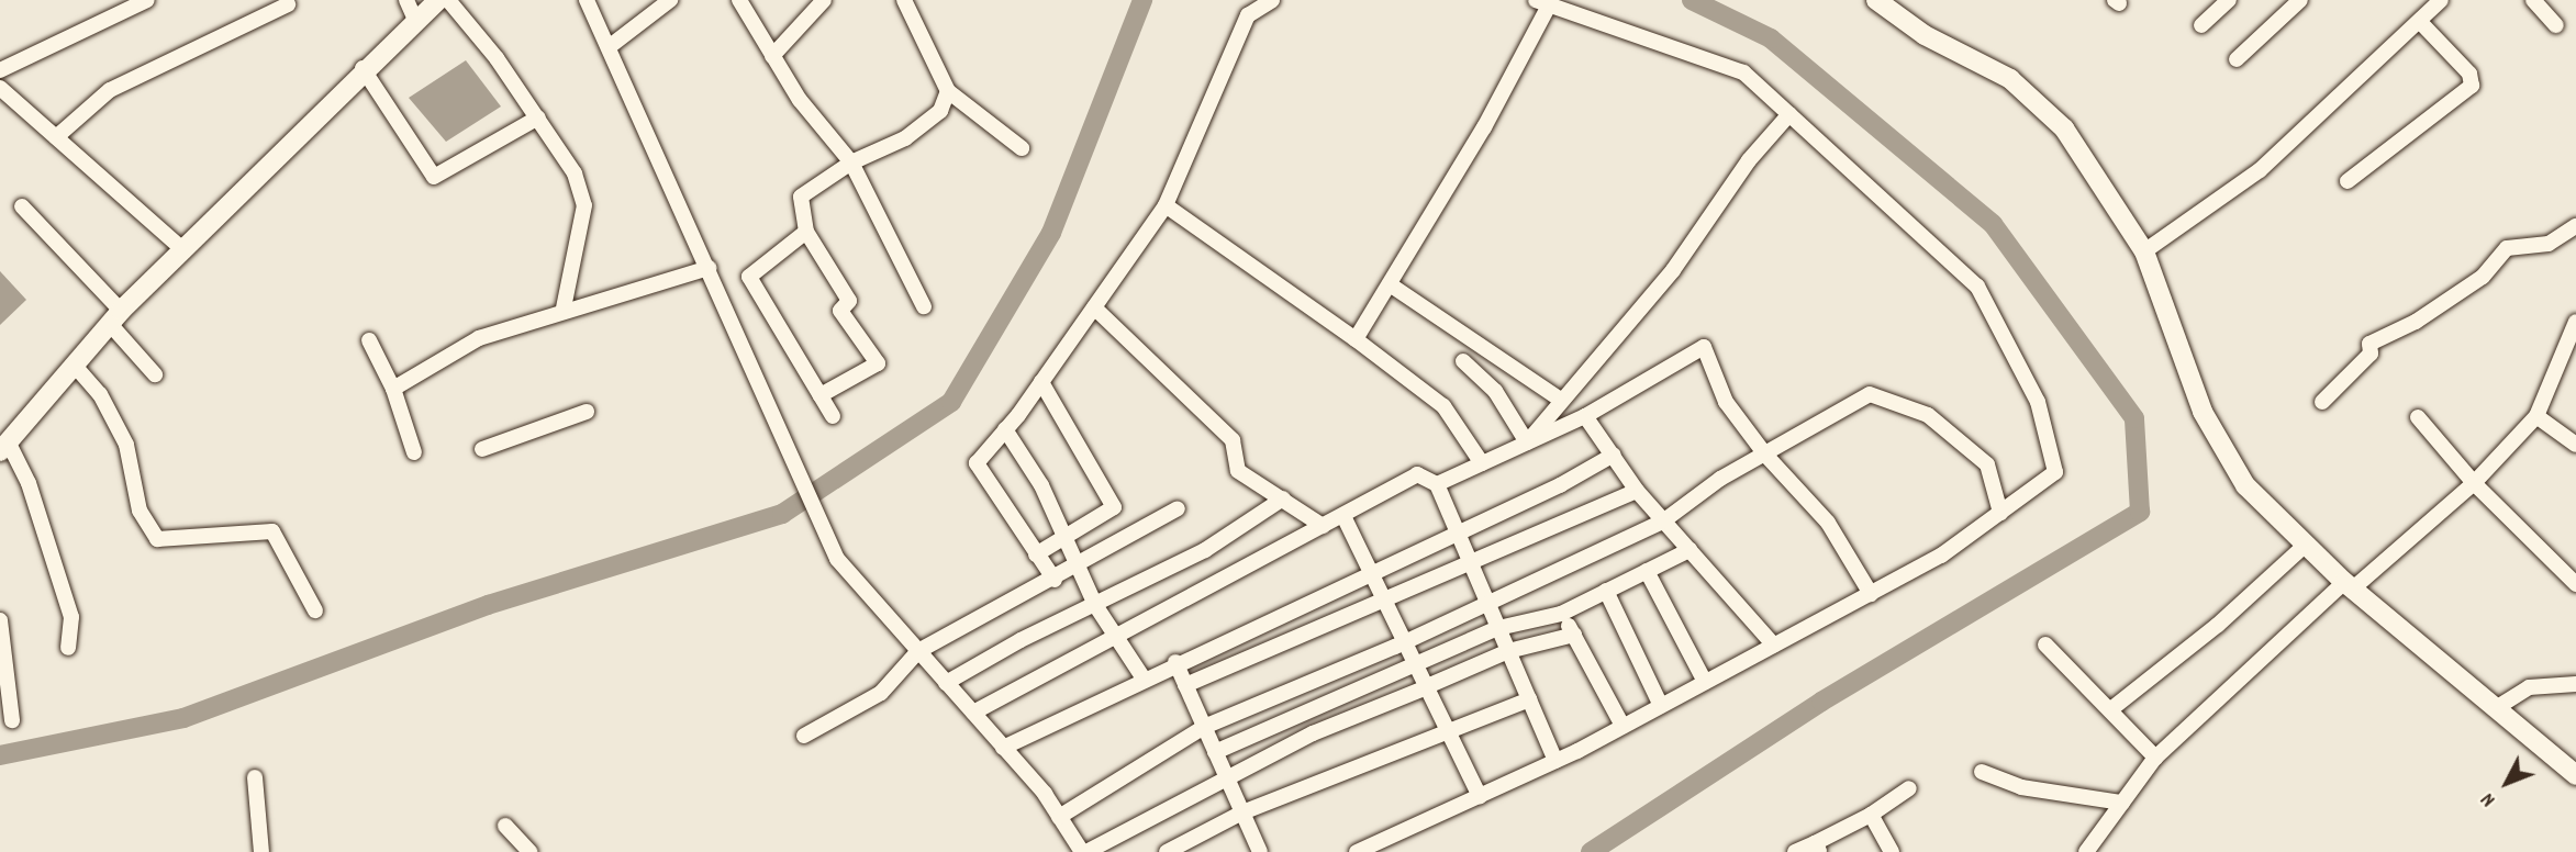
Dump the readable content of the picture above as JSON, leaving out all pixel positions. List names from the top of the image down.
{
  "north": "bottom left"
}
